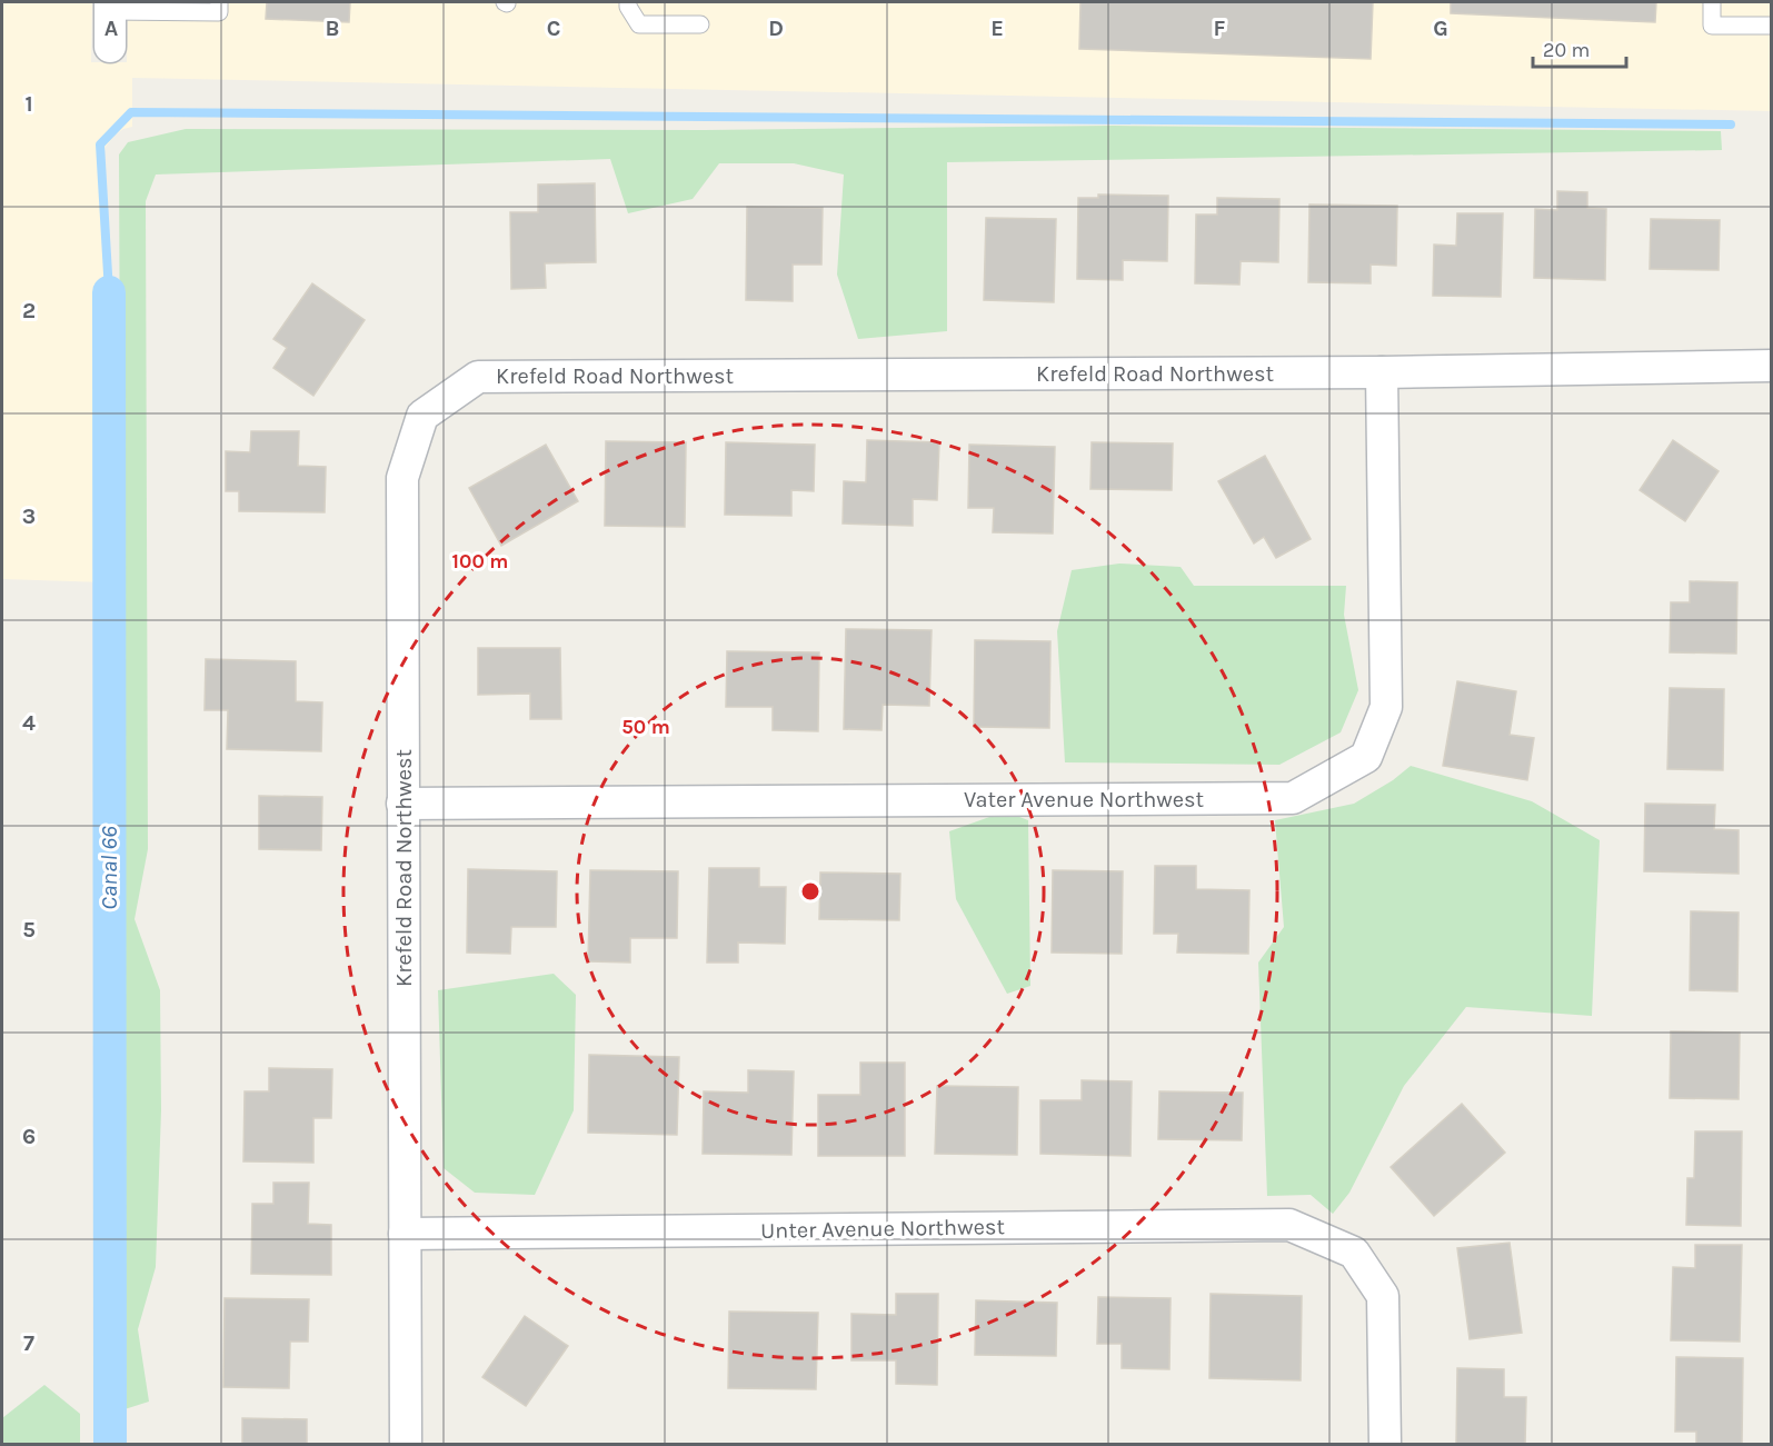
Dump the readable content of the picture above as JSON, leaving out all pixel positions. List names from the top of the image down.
{
  "streets": {
    "street": ["Krefeld Road Northwest", "Vater Avenue Northwest", "Unter Avenue Northwest"]
  },
  "crossings": [
    ["Krefeld Road Northwest", "Vater Avenue Northwest"],
    ["Krefeld Road Northwest", "Unter Avenue Northwest"]
  ],
  "water": ["Canal 66"],
  "scale_bar": "20 m",
  "grid": {
    "columns": [
      "A",
      "B",
      "C",
      "D",
      "E",
      "F",
      "G"
    ],
    "rows": [
      "1",
      "2",
      "3",
      "4",
      "5",
      "6",
      "7"
    ]
  },
  "rings": ["100 m", "50 m"]
}
